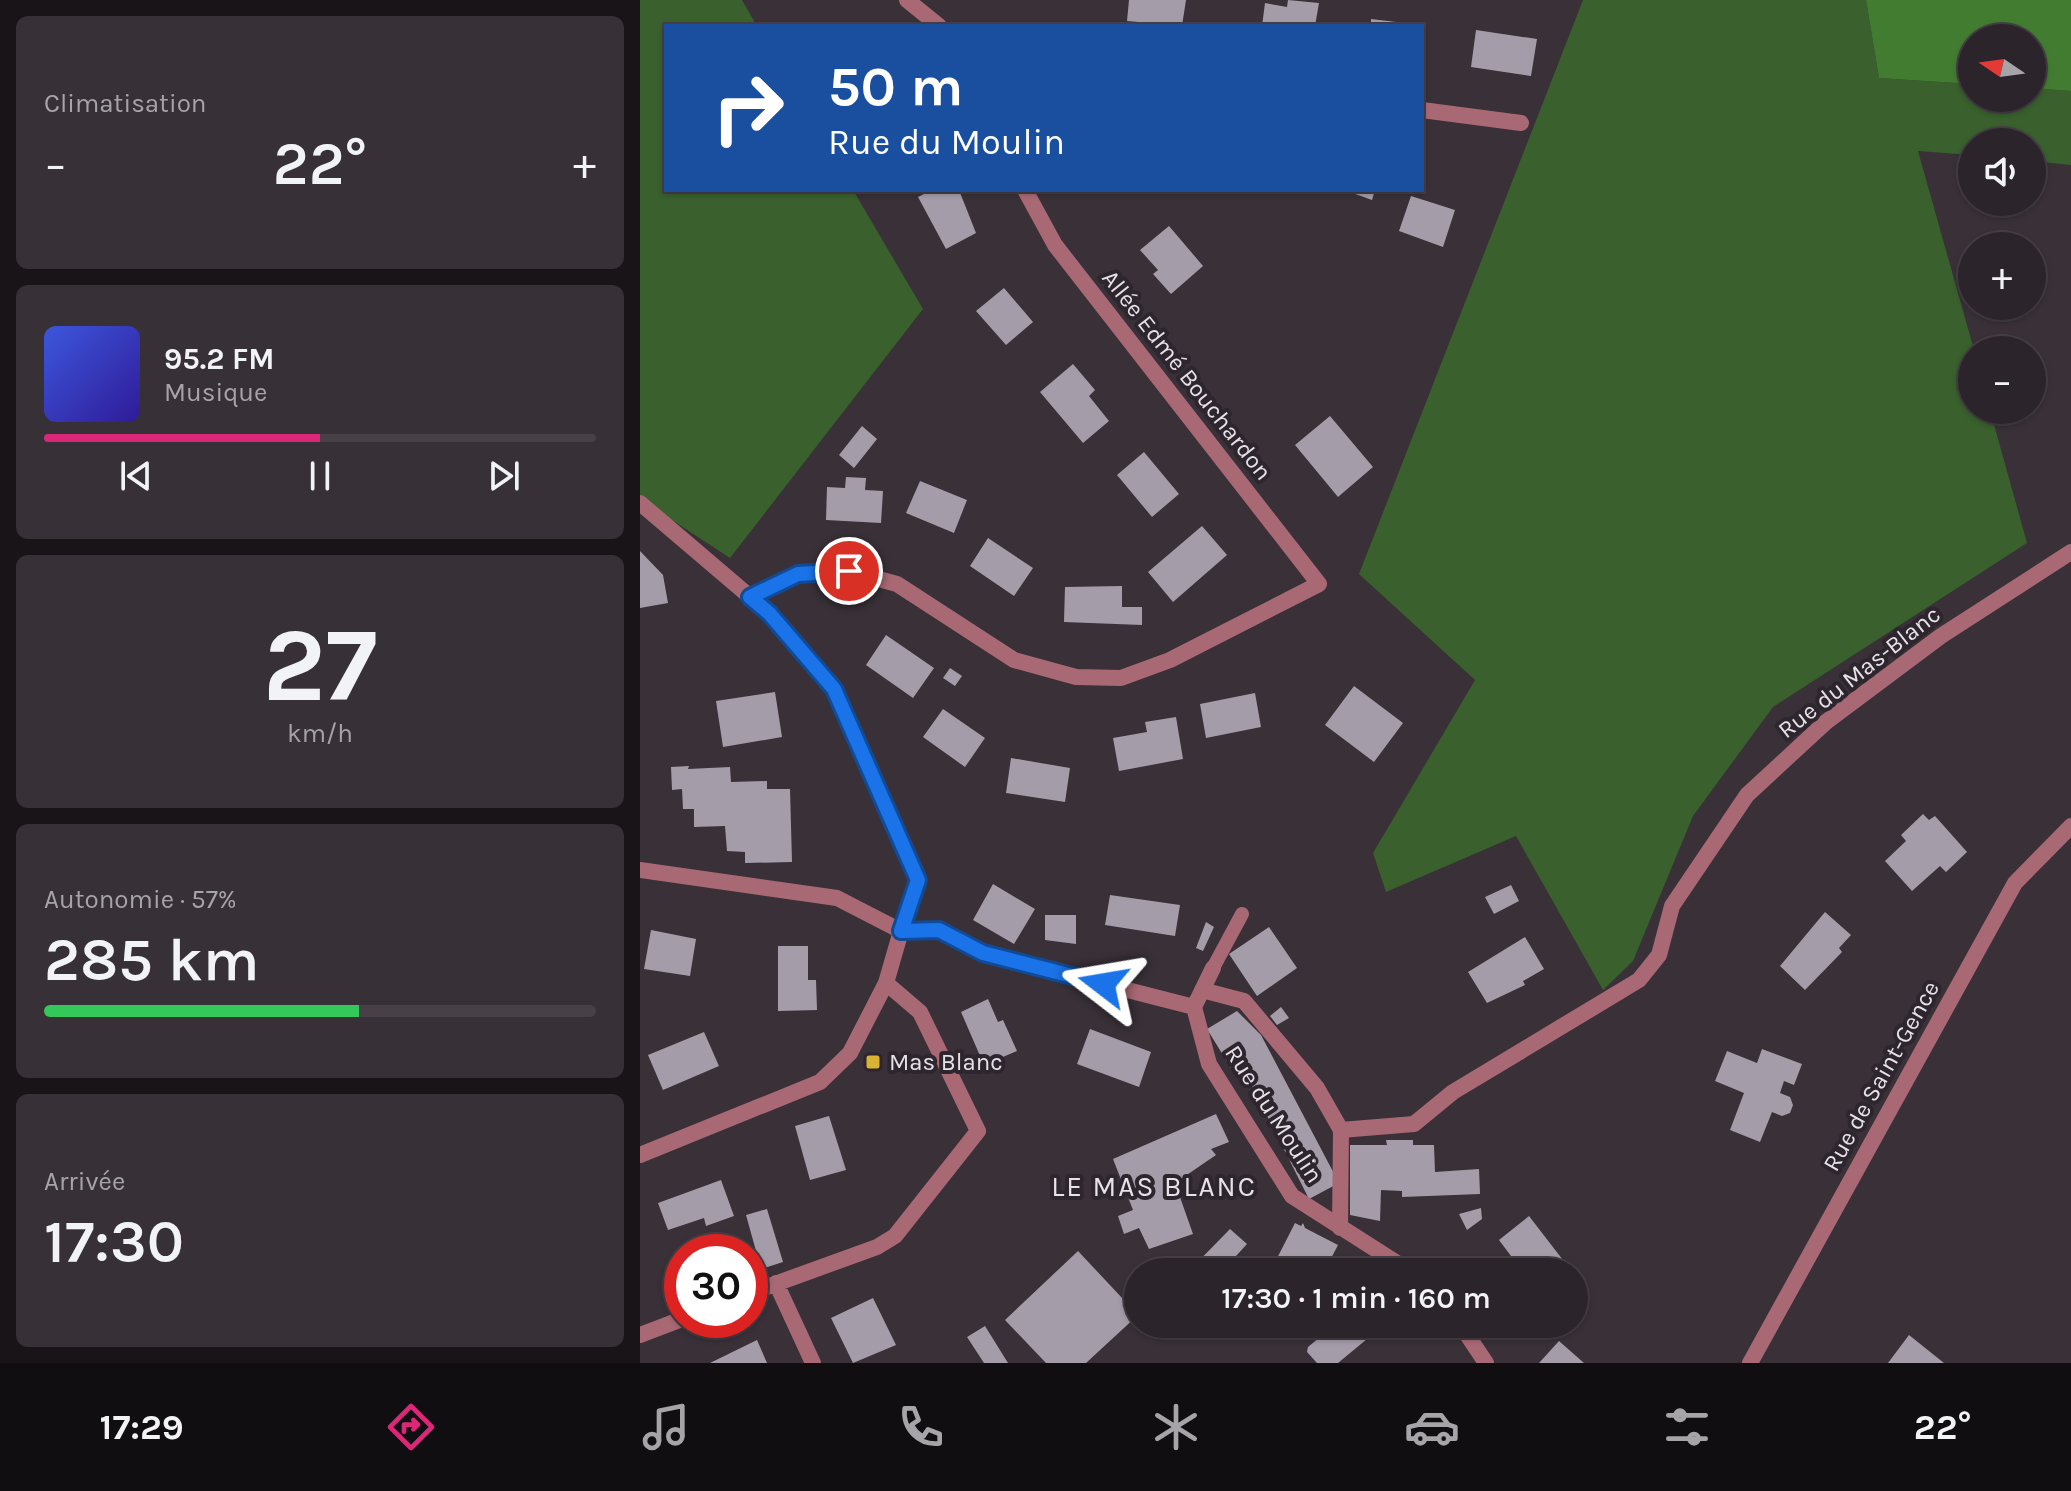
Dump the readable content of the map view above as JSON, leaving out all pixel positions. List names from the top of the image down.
{
  "streets": {
    "street": [
      "Allée Edmé Bouchardon",
      "Rue du Mas-Blanc",
      "Rue de Saint-Gence",
      "Rue du Moulin"
    ]
  },
  "crossings": [
    ["Rue du Mas-Blanc", "Rue du Moulin"]
  ],
  "districts": ["LE MAS BLANC"],
  "places": {
    "transit": ["Mas Blanc"]
  },
  "north": "left",
  "page": {
    "tile": [
      "Climatisation",
      ["27", "km/h"],
      ["Autonomie · 57%", "285 km"],
      ["Arrivée", "17:30"]
    ],
    "map_buttons": ["+", "−"],
    "turn": ["50 m", "Rue du Moulin"],
    "heat": ["−", "22°", "+"],
    "song": ["95.2 FM", "Musique"],
    "limit": "30",
    "trip": "17:30 · 1 min · 160 m",
    "tabs": ["17:29", "22°"]
  }
}
